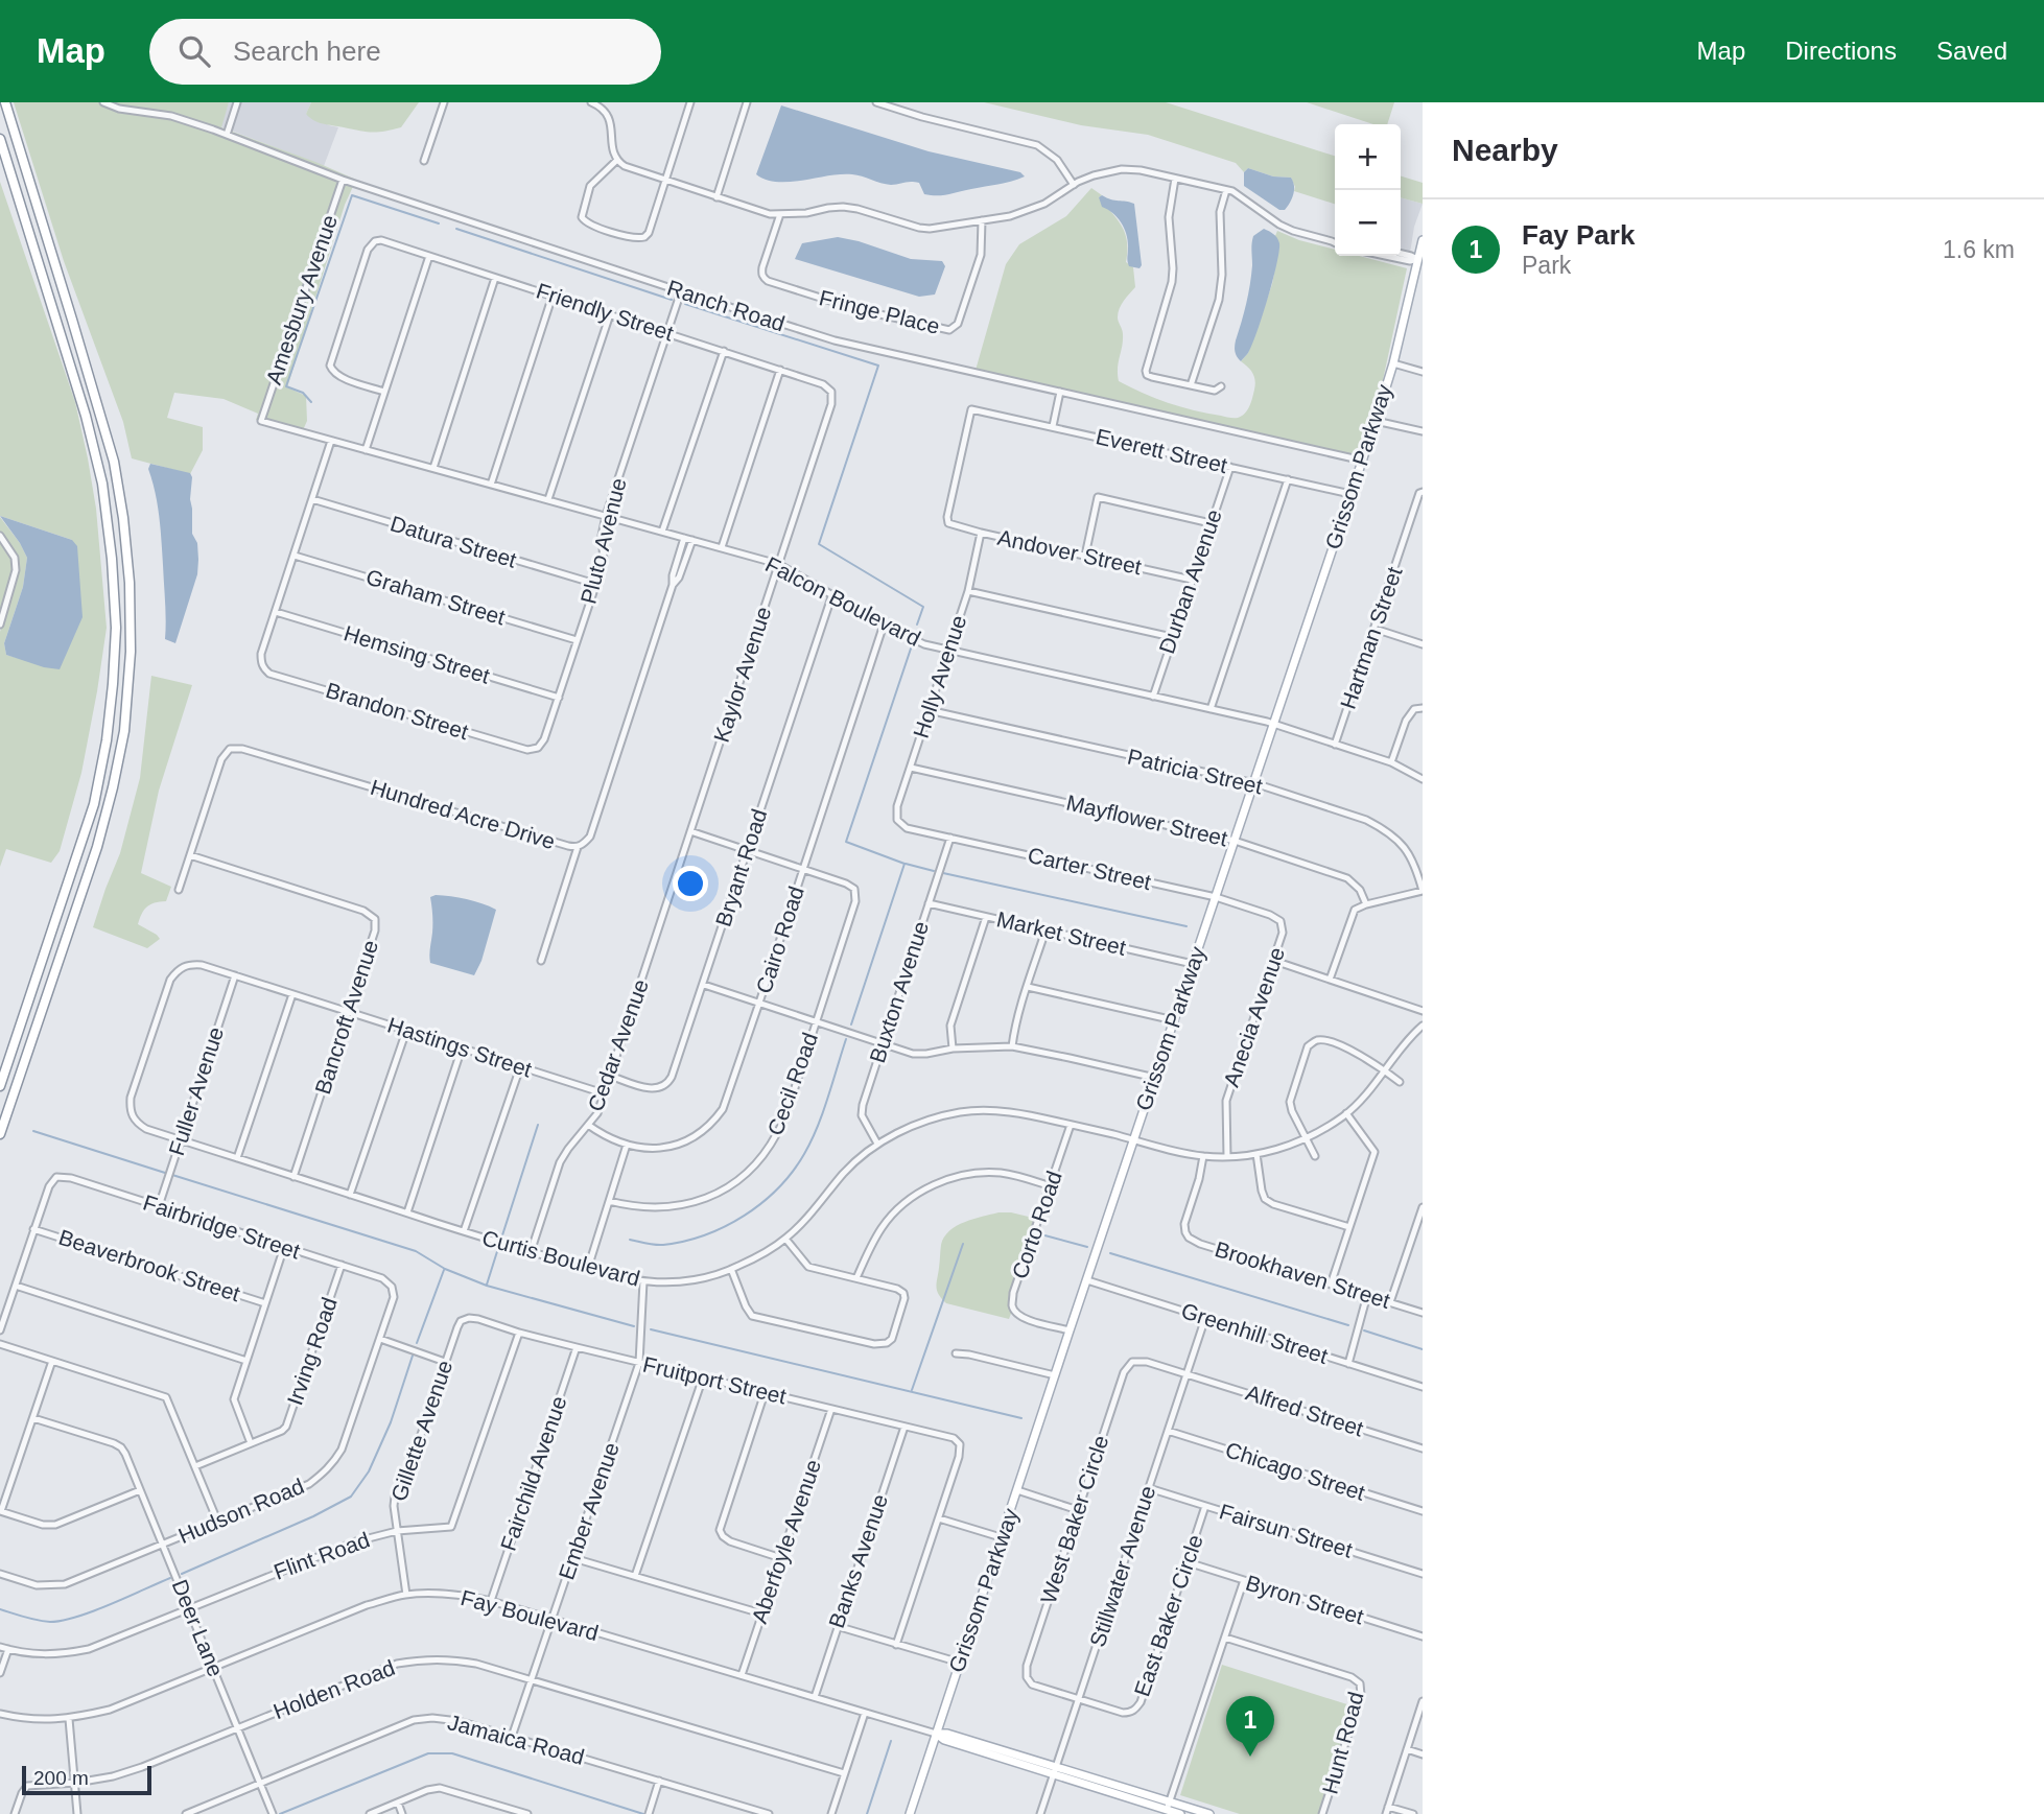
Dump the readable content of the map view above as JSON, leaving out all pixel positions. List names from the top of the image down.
{
  "streets": {
    "main road": ["Grissom Parkway", "Fay Boulevard"],
    "street": [
      "Amesbury Avenue",
      "Ranch Road",
      "Friendly Street",
      "Fringe Place",
      "Everett Street",
      "Pluto Avenue",
      "Datura Street",
      "Andover Street",
      "Durban Avenue",
      "Graham Street",
      "Falcon Boulevard",
      "Hartman Street",
      "Hemsing Street",
      "Kaylor Avenue",
      "Holly Avenue",
      "Brandon Street",
      "Patricia Street",
      "Hundred Acre Drive",
      "Mayflower Street",
      "Bryant Road",
      "Carter Street",
      "Market Street",
      "Cairo Road",
      "Buxton Avenue",
      "Bancroft Avenue",
      "Anecia Avenue",
      "Cedar Avenue",
      "Hastings Street",
      "Cecil Road",
      "Fuller Avenue",
      "Corto Road",
      "Fairbridge Street",
      "Curtis Boulevard",
      "Beaverbrook Street",
      "Brookhaven Street",
      "Greenhill Street",
      "Irving Road",
      "Fruitport Street",
      "Alfred Street",
      "Gillette Avenue",
      "Chicago Street",
      "Fairchild Avenue",
      "Hudson Road",
      "Ember Avenue",
      "West Baker Circle",
      "Fairsun Street",
      "Aberfoyle Avenue",
      "Flint Road",
      "Banks Avenue",
      "Stillwater Avenue",
      "Byron Street",
      "East Baker Circle",
      "Deer Lane",
      "Holden Road",
      "Jamaica Road",
      "Hunt Road"
    ]
  },
  "crossings": [
    ["Amesbury Avenue", "Ranch Road"],
    ["Amesbury Avenue", "Falcon Boulevard"],
    ["Ranch Road", "Grissom Parkway"],
    ["Ranch Road", "Pluto Avenue"],
    ["Friendly Street", "Pluto Avenue"],
    ["Friendly Street", "Kaylor Avenue"],
    ["Everett Street", "Grissom Parkway"],
    ["Everett Street", "Andover Street"],
    ["Everett Street", "Durban Avenue"],
    ["Grissom Parkway", "Falcon Boulevard"],
    ["Grissom Parkway", "Patricia Street"],
    ["Grissom Parkway", "Mayflower Street"],
    ["Grissom Parkway", "Carter Street"],
    ["Grissom Parkway", "Market Street"],
    ["Grissom Parkway", "Corto Road"],
    ["Grissom Parkway", "Curtis Boulevard"],
    ["Grissom Parkway", "Greenhill Street"],
    ["Grissom Parkway", "Fay Boulevard"],
    ["Pluto Avenue", "Datura Street"],
    ["Pluto Avenue", "Graham Street"],
    ["Pluto Avenue", "Falcon Boulevard"],
    ["Pluto Avenue", "Hemsing Street"],
    ["Pluto Avenue", "Brandon Street"],
    ["Andover Street", "Durban Avenue"],
    ["Andover Street", "Holly Avenue"],
    ["Durban Avenue", "Falcon Boulevard"],
    ["Falcon Boulevard", "Hartman Street"],
    ["Falcon Boulevard", "Kaylor Avenue"],
    ["Falcon Boulevard", "Holly Avenue"],
    ["Falcon Boulevard", "Hundred Acre Drive"],
    ["Falcon Boulevard", "Bryant Road"],
    ["Falcon Boulevard", "Cairo Road"],
    ["Hemsing Street", "Brandon Street"],
    ["Kaylor Avenue", "Cedar Avenue"],
    ["Holly Avenue", "Patricia Street"],
    ["Holly Avenue", "Mayflower Street"],
    ["Holly Avenue", "Carter Street"],
    ["Hundred Acre Drive", "Bancroft Avenue"],
    ["Bryant Road", "Cedar Avenue"],
    ["Carter Street", "Buxton Avenue"],
    ["Carter Street", "Anecia Avenue"],
    ["Market Street", "Buxton Avenue"],
    ["Cairo Road", "Cedar Avenue"],
    ["Cairo Road", "Cecil Road"],
    ["Buxton Avenue", "Curtis Boulevard"],
    ["Bancroft Avenue", "Hastings Street"],
    ["Bancroft Avenue", "Curtis Boulevard"],
    ["Anecia Avenue", "Curtis Boulevard"],
    ["Cedar Avenue", "Hastings Street"],
    ["Cedar Avenue", "Curtis Boulevard"],
    ["Hastings Street", "Fuller Avenue"],
    ["Hastings Street", "Curtis Boulevard"],
    ["Fuller Avenue", "Fairbridge Street"],
    ["Fuller Avenue", "Curtis Boulevard"],
    ["Corto Road", "Curtis Boulevard"],
    ["Fairbridge Street", "Beaverbrook Street"],
    ["Fairbridge Street", "Irving Road"],
    ["Fairbridge Street", "Hudson Road"],
    ["Curtis Boulevard", "Brookhaven Street"],
    ["Curtis Boulevard", "Ember Avenue"],
    ["Greenhill Street", "Stillwater Avenue"],
    ["Fruitport Street", "Gillette Avenue"],
    ["Fruitport Street", "Fairchild Avenue"],
    ["Fruitport Street", "Ember Avenue"],
    ["Fruitport Street", "Aberfoyle Avenue"],
    ["Fruitport Street", "Flint Road"],
    ["Fruitport Street", "Banks Avenue"],
    ["Alfred Street", "West Baker Circle"],
    ["Alfred Street", "Stillwater Avenue"],
    ["Gillette Avenue", "Flint Road"],
    ["Gillette Avenue", "Fay Boulevard"],
    ["Chicago Street", "Stillwater Avenue"],
    ["Fairchild Avenue", "Fay Boulevard"],
    ["Hudson Road", "Deer Lane"],
    ["Ember Avenue", "Fay Boulevard"],
    ["Ember Avenue", "Holden Road"],
    ["Ember Avenue", "Jamaica Road"],
    ["West Baker Circle", "Stillwater Avenue"],
    ["West Baker Circle", "East Baker Circle"],
    ["Fairsun Street", "Stillwater Avenue"],
    ["Fairsun Street", "East Baker Circle"],
    ["Aberfoyle Avenue", "Fay Boulevard"],
    ["Flint Road", "Deer Lane"],
    ["Banks Avenue", "Fay Boulevard"],
    ["Stillwater Avenue", "Fay Boulevard"],
    ["Stillwater Avenue", "East Baker Circle"],
    ["Byron Street", "East Baker Circle"],
    ["Fay Boulevard", "Deer Lane"],
    ["Deer Lane", "Holden Road"],
    ["Deer Lane", "Jamaica Road"]
  ],
  "scale_bar": "200 m",
  "page": {
    "header": "Map",
    "search": "Search here",
    "nav": ["Map", "Directions", "Saved"],
    "heading": "Nearby",
    "map_buttons": ["+", "−"],
    "list": [
      {
        "mark": "1",
        "name": "Fay Park",
        "note": "Park",
        "value": "1.6 km"
      }
    ],
    "pins": "1",
    "scale": "200 m"
  }
}
